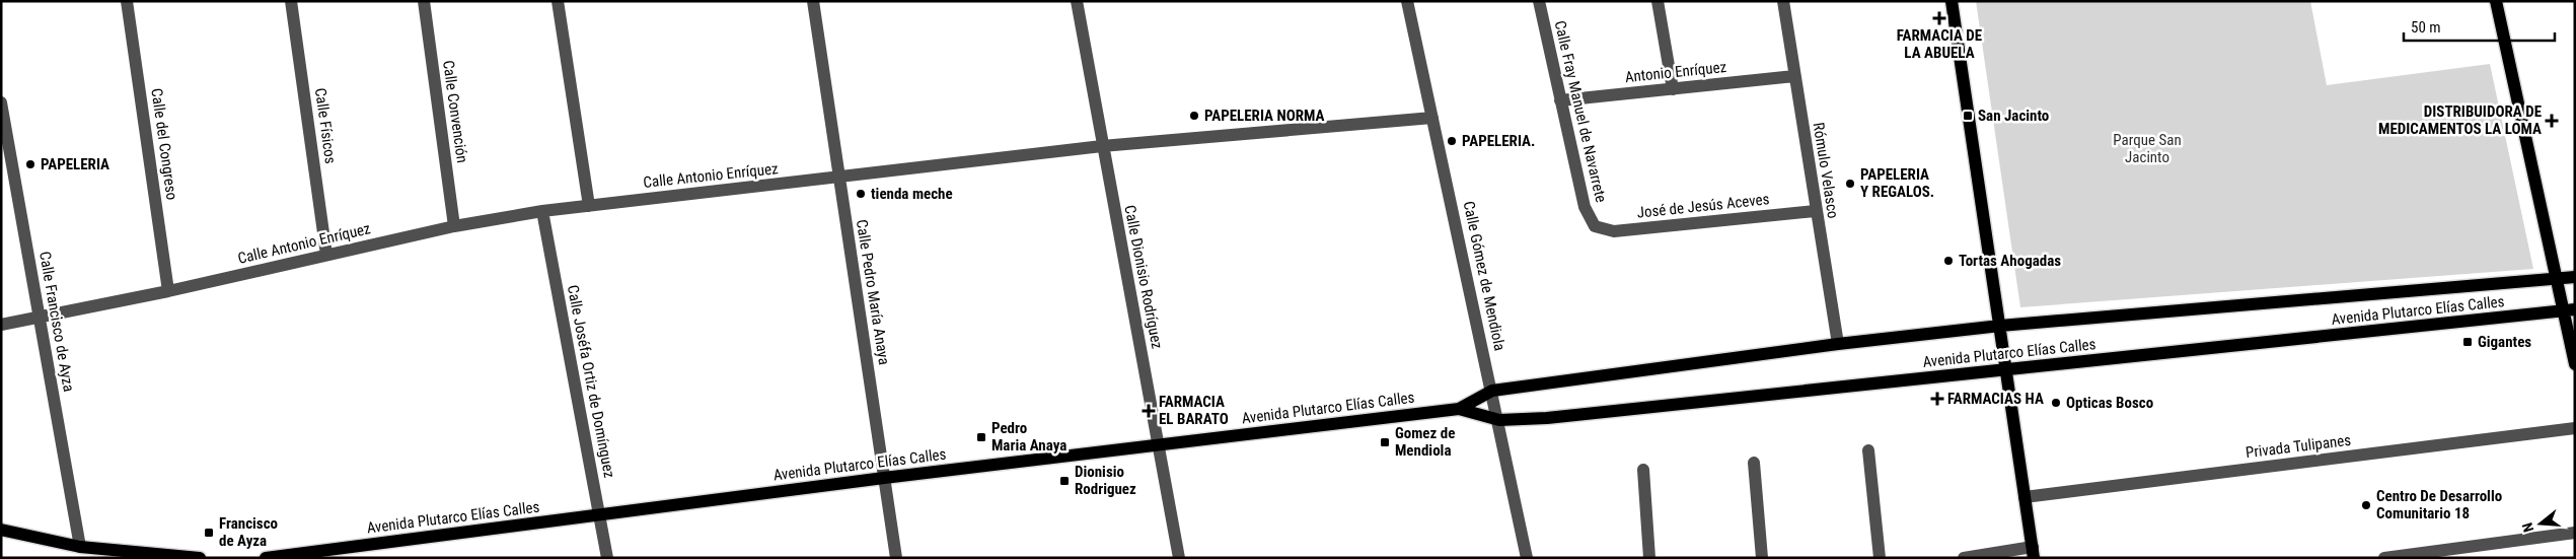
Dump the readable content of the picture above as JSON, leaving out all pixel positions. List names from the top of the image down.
{
  "streets": {
    "main road": ["Avenida Plutarco Elías Calles"],
    "street": [
      "Antonio Enríquez",
      "Calle Convención",
      "Calle Fray Manuel de Navarrete",
      "Calle Físicos",
      "Calle del Congreso",
      "Rómulo Velasco",
      "Calle Antonio Enríquez",
      "José de Jesús Aceves",
      "Calle Gómez de Mendiola",
      "Calle Dionisio Rodríguez",
      "Calle Pedro María Anaya",
      "Calle Francisco de Ayza",
      "Calle Joséfa Ortiz de Domínguez",
      "Privada Tulipanes"
    ]
  },
  "crossings": [
    ["Antonio Enríquez", "Calle Fray Manuel de Navarrete"],
    ["Antonio Enríquez", "Rómulo Velasco"],
    ["Calle Convención", "Calle Antonio Enríquez"],
    ["Calle Fray Manuel de Navarrete", "José de Jesús Aceves"],
    ["Calle Físicos", "Calle Antonio Enríquez"],
    ["Calle del Congreso", "Calle Antonio Enríquez"],
    ["Rómulo Velasco", "José de Jesús Aceves"],
    ["Rómulo Velasco", "Avenida Plutarco Elías Calles"],
    ["Calle Antonio Enríquez", "Calle Gómez de Mendiola"],
    ["Calle Antonio Enríquez", "Calle Dionisio Rodríguez"],
    ["Calle Antonio Enríquez", "Calle Pedro María Anaya"],
    ["Calle Antonio Enríquez", "Calle Francisco de Ayza"],
    ["Calle Antonio Enríquez", "Calle Joséfa Ortiz de Domínguez"],
    ["Calle Gómez de Mendiola", "Avenida Plutarco Elías Calles"],
    ["Calle Dionisio Rodríguez", "Avenida Plutarco Elías Calles"],
    ["Calle Pedro María Anaya", "Avenida Plutarco Elías Calles"],
    ["Avenida Plutarco Elías Calles", "Calle Joséfa Ortiz de Domínguez"]
  ],
  "parks": ["Parque San Jacinto"],
  "places": {
    "health": [
      "FARMACIA DE LA ABUELA",
      "DISTRIBUIDORA DE MEDICAMENTOS LA LOMA",
      "FARMACIAS HA",
      "FARMACIA EL BARATO"
    ],
    "other": [
      "PAPELERIA NORMA",
      "PAPELERIA.",
      "PAPELERIA",
      "PAPELERIA Y REGALOS.",
      "tienda meche",
      "Tortas Ahogadas",
      "Opticas Bosco",
      "Centro De Desarrollo Comunitario 18"
    ],
    "transit": [
      "San Jacinto",
      "Gigantes",
      "Pedro Maria Anaya",
      "Gomez de Mendiola",
      "Dionisio Rodriguez",
      "Francisco de Ayza"
    ]
  },
  "scale_bar": "50 m",
  "north": "left"
}
